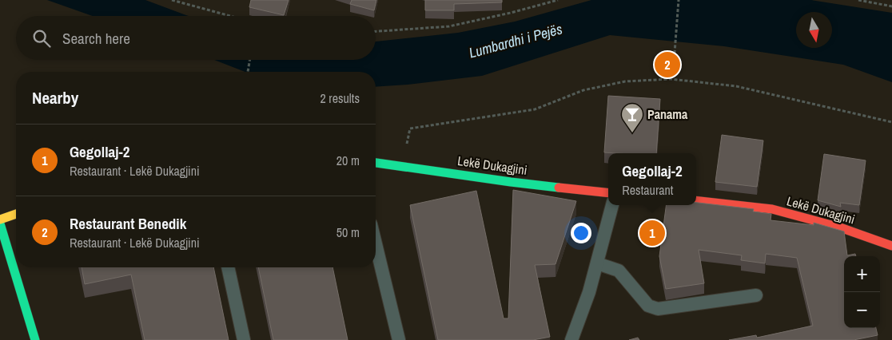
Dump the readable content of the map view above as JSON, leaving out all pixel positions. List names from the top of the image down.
{
  "streets": {
    "street": ["Lekë Dukagjini"]
  },
  "water": ["Lumbardhi i Pejës"],
  "places": {
    "bar": ["Panama"]
  },
  "north": "bottom",
  "page": {
    "search": "Search here",
    "pins": ["2", "1"],
    "heading": ["Nearby", "2 results"],
    "list": [
      {
        "mark": "1",
        "name": "Gegollaj-2",
        "note": "Restaurant · Lekë Dukagjini",
        "value": "20 m"
      },
      {
        "mark": "2",
        "name": "Restaurant Benedik",
        "note": "Restaurant · Lekë Dukagjini",
        "value": "50 m"
      }
    ],
    "popup": ["Gegollaj-2", "Restaurant"],
    "map_buttons": ["+", "−"]
  }
}
